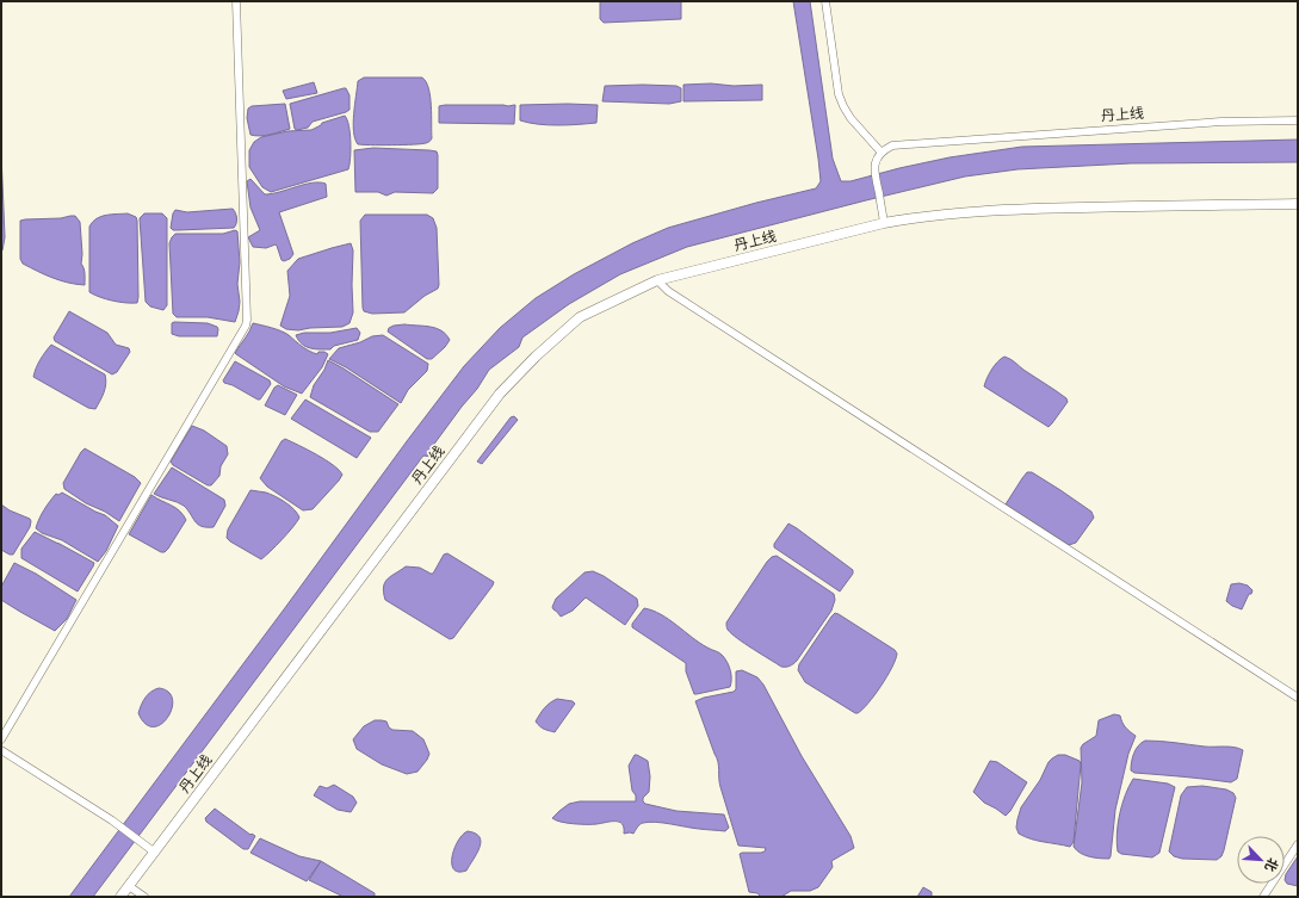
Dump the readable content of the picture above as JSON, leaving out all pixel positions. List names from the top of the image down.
{
  "streets": {
    "main road": ["丹上线"]
  },
  "north": "bottom right"
}
